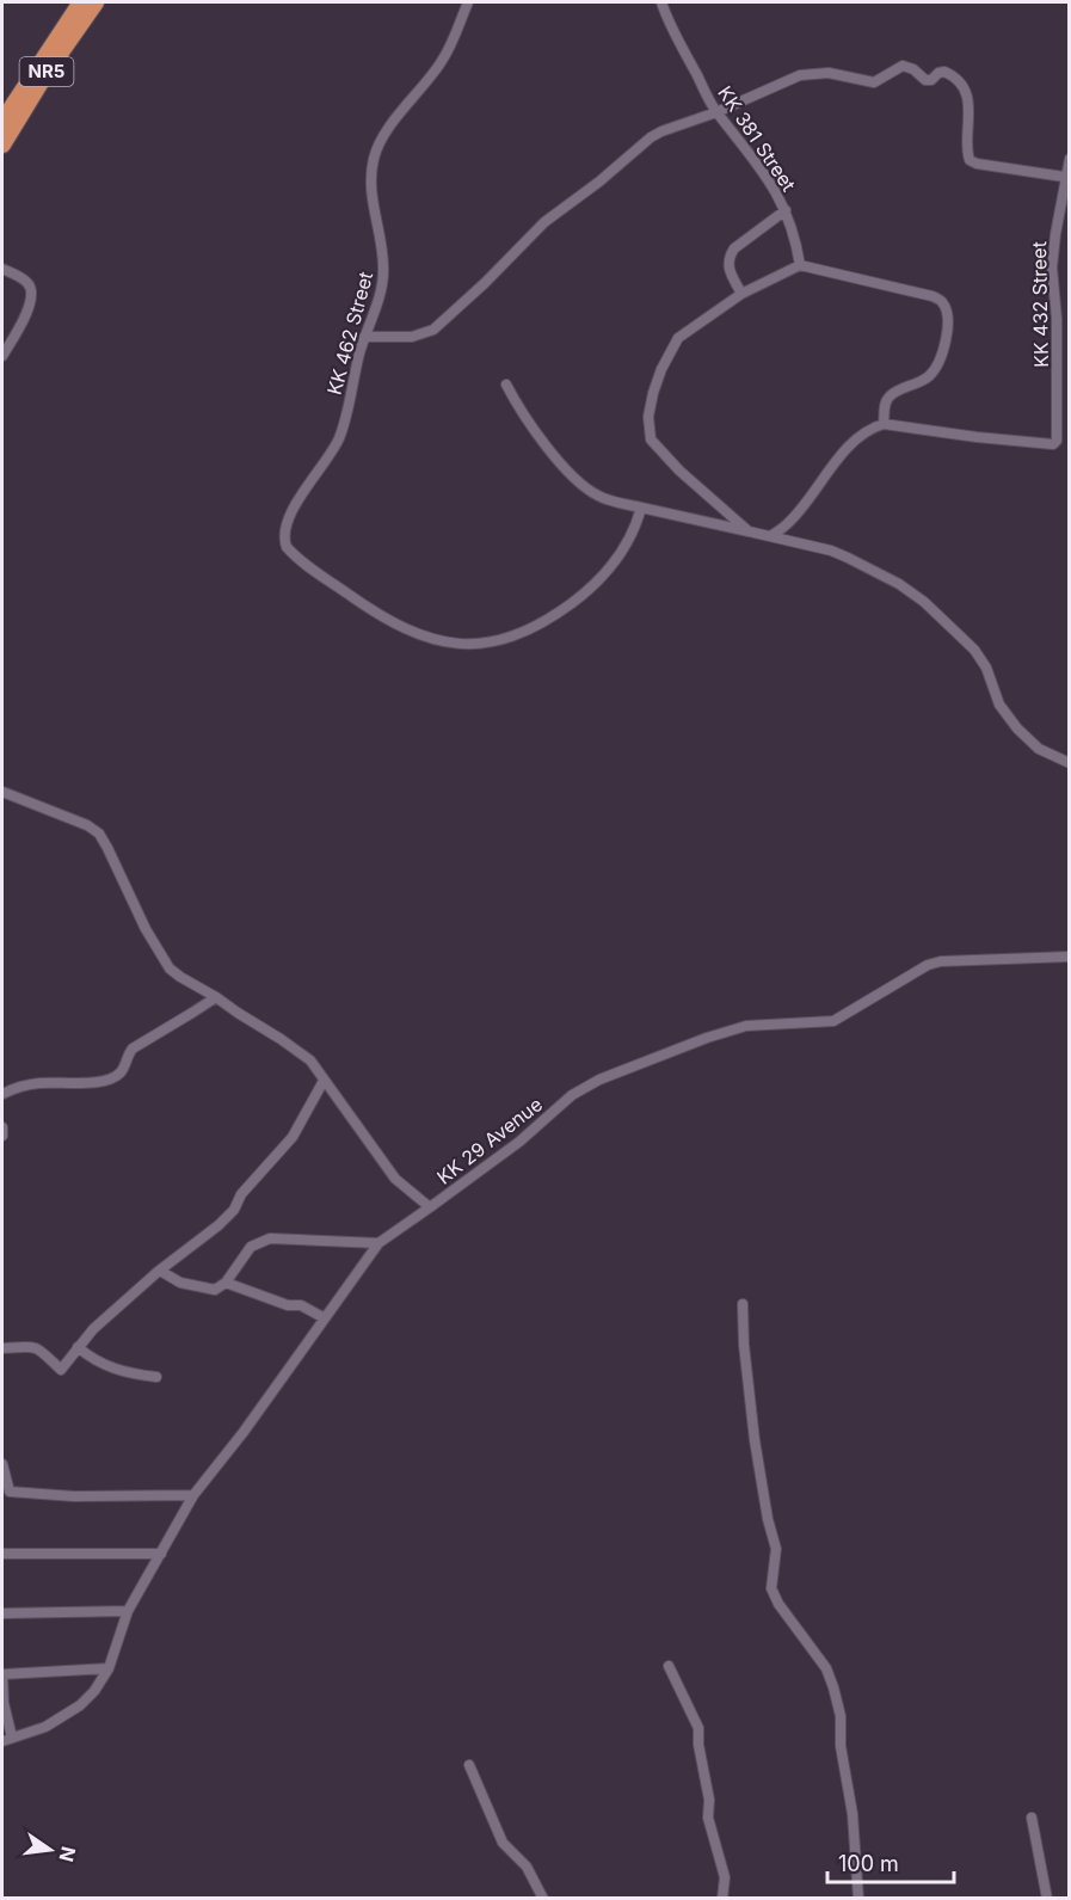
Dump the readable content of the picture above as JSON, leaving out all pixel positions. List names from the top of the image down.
{
  "streets": {
    "highway": ["NR5"],
    "street": [
      "KK 381 Street",
      "KK 432 Street",
      "KK 462 Street",
      "KK 29 Avenue"
    ]
  },
  "scale_bar": "100 m",
  "north": "right"
}
